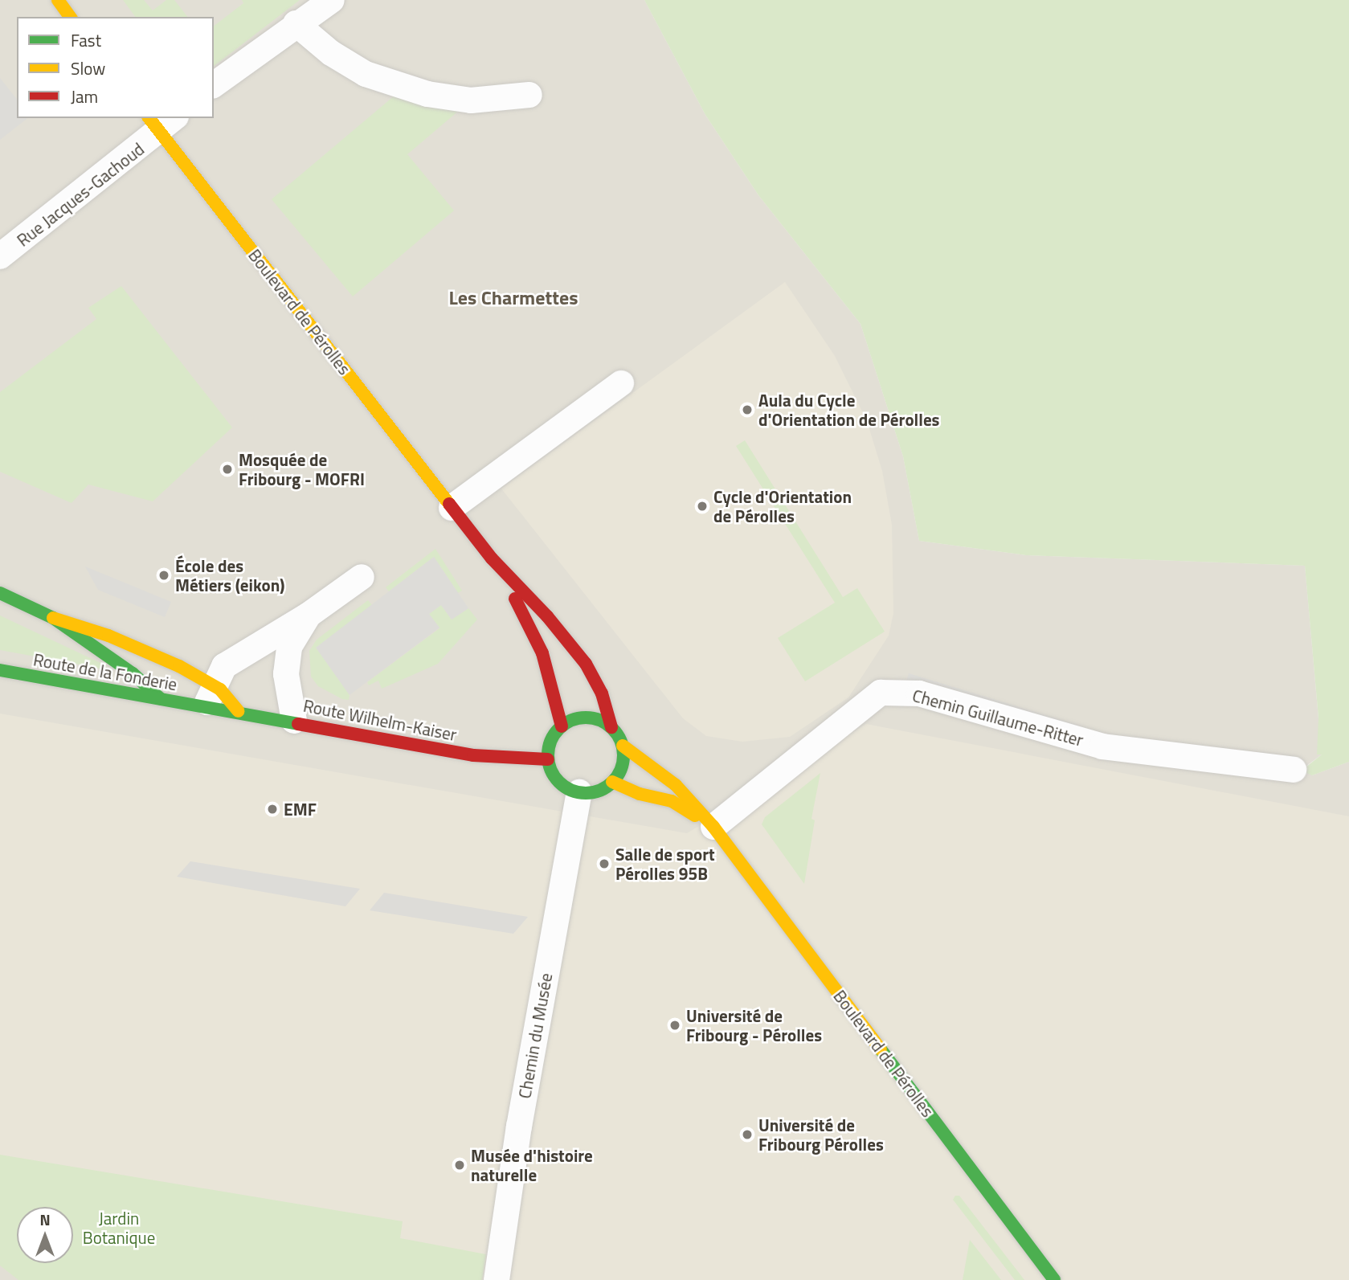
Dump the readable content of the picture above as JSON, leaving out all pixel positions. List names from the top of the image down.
{
  "streets": {
    "main road": ["Boulevard de Pérolles", "Route de la Fonderie", "Route Wilhelm-Kaiser"],
    "street": ["Rue Jacques-Gachoud", "Chemin Guillaume-Ritter", "Chemin du Musée"]
  },
  "crossings": [
    ["Rue Jacques-Gachoud", "Boulevard de Pérolles"],
    ["Boulevard de Pérolles", "Chemin Guillaume-Ritter"],
    ["Boulevard de Pérolles", "Route Wilhelm-Kaiser"],
    ["Boulevard de Pérolles", "Chemin du Musée"],
    ["Route de la Fonderie", "Route Wilhelm-Kaiser"],
    ["Route Wilhelm-Kaiser", "Chemin du Musée"]
  ],
  "districts": ["Les Charmettes"],
  "parks": ["Jardin Botanique"],
  "places": [
    "Aula du Cycle d'Orientation de Pérolles",
    "Mosquée de Fribourg - MOFRI",
    "Cycle d'Orientation de Pérolles",
    "École des Métiers (eikon)",
    "EMF",
    "Salle de sport Pérolles 95B",
    "Université de Fribourg - Pérolles",
    "Université de Fribourg Pérolles",
    "Musée d'histoire naturelle"
  ],
  "legend": ["Fast", "Slow", "Jam"],
  "north": "top"
}
